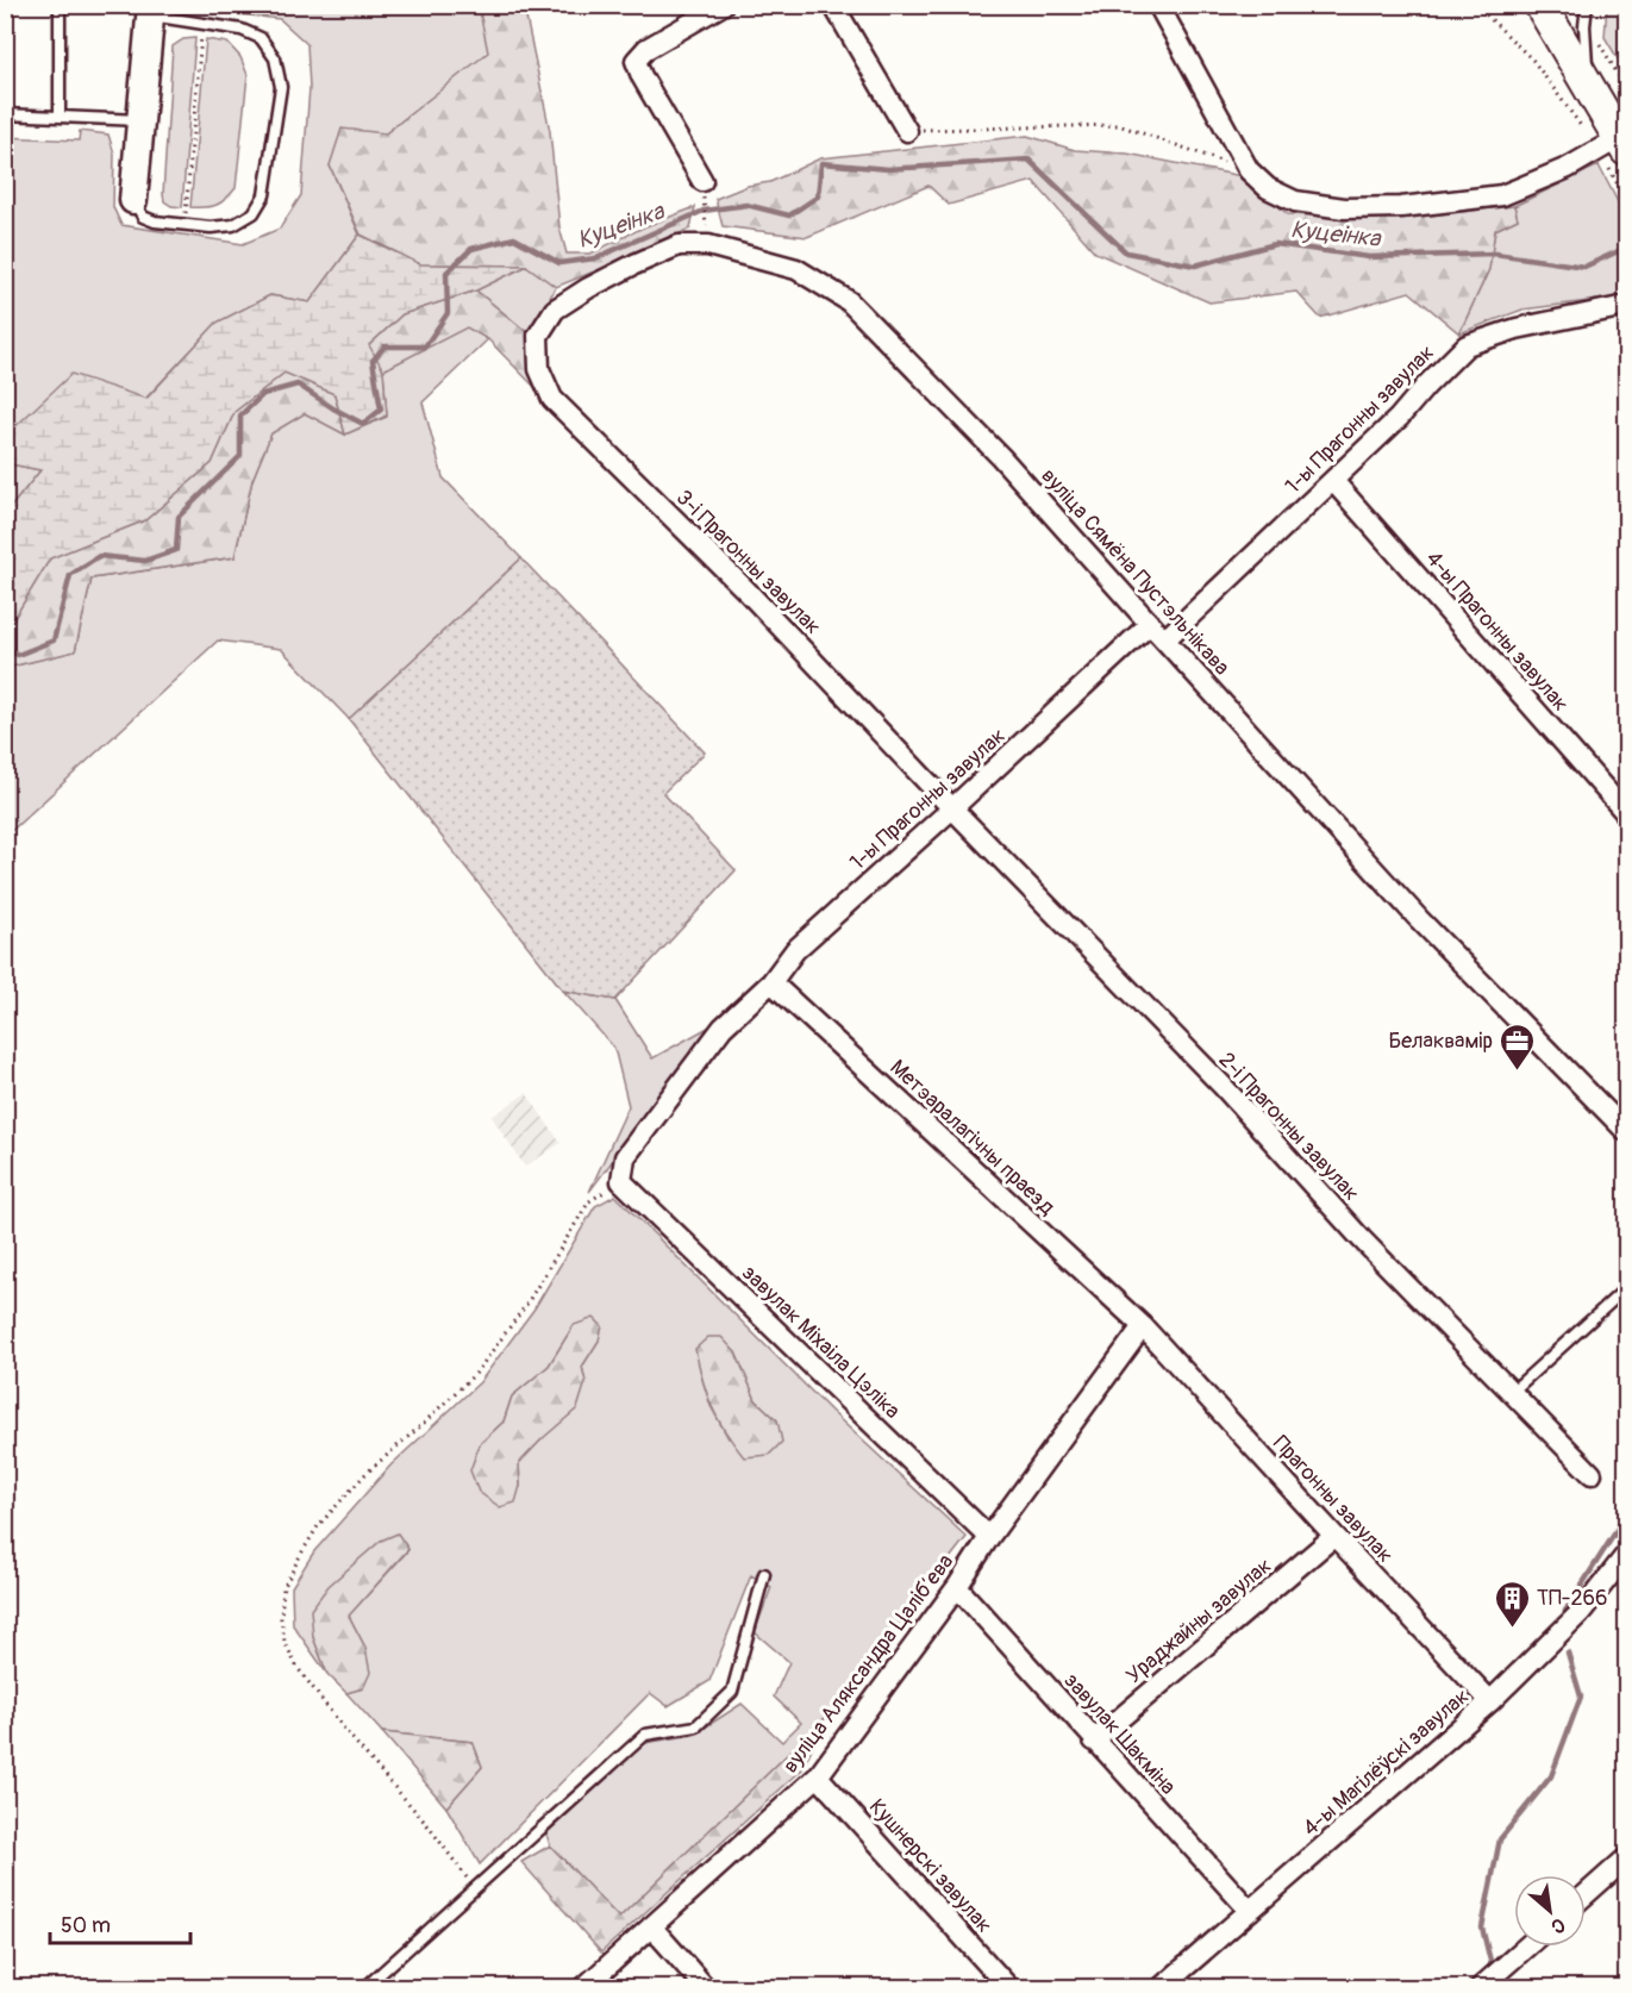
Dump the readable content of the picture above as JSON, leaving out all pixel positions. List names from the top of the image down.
{
  "streets": {
    "street": [
      "1-ы Прагонны завулак",
      "3-і Прагонны завулак",
      "вуліца Сямёна Пустэльнікава",
      "4-ы Прагонны завулак",
      "2-і Прагонны завулак",
      "Метэаралагічны праезд",
      "завулак Міхаіла Цэліка",
      "Прагонны завулак",
      "Ураджайны завулак",
      "вуліца Аляксандра Цалібʼева",
      "завулак Шакміна",
      "4-ы Магілёўскі завулак",
      "Кушнерскі завулак"
    ]
  },
  "crossings": [
    ["1-ы Прагонны завулак", "3-і Прагонны завулак"],
    ["1-ы Прагонны завулак", "вуліца Сямёна Пустэльнікава"],
    ["1-ы Прагонны завулак", "4-ы Прагонны завулак"],
    ["1-ы Прагонны завулак", "2-і Прагонны завулак"],
    ["1-ы Прагонны завулак", "Метэаралагічны праезд"],
    ["1-ы Прагонны завулак", "завулак Міхаіла Цэліка"],
    ["3-і Прагонны завулак", "вуліца Сямёна Пустэльнікава"],
    ["3-і Прагонны завулак", "2-і Прагонны завулак"],
    ["Метэаралагічны праезд", "Прагонны завулак"],
    ["Метэаралагічны праезд", "вуліца Аляксандра Цалібʼева"],
    ["завулак Міхаіла Цэліка", "вуліца Аляксандра Цалібʼева"],
    ["Прагонны завулак", "Ураджайны завулак"],
    ["Прагонны завулак", "вуліца Аляксандра Цалібʼева"],
    ["Прагонны завулак", "4-ы Магілёўскі завулак"],
    ["Ураджайны завулак", "завулак Шакміна"],
    ["вуліца Аляксандра Цалібʼева", "завулак Шакміна"],
    ["вуліца Аляксандра Цалібʼева", "Кушнерскі завулак"],
    ["завулак Шакміна", "4-ы Магілёўскі завулак"]
  ],
  "water": ["Куцеінка"],
  "places": {
    "office": ["Белаквамір"],
    "building": ["ТП-266"]
  },
  "scale_bar": "50 m",
  "north": "bottom right"
}
